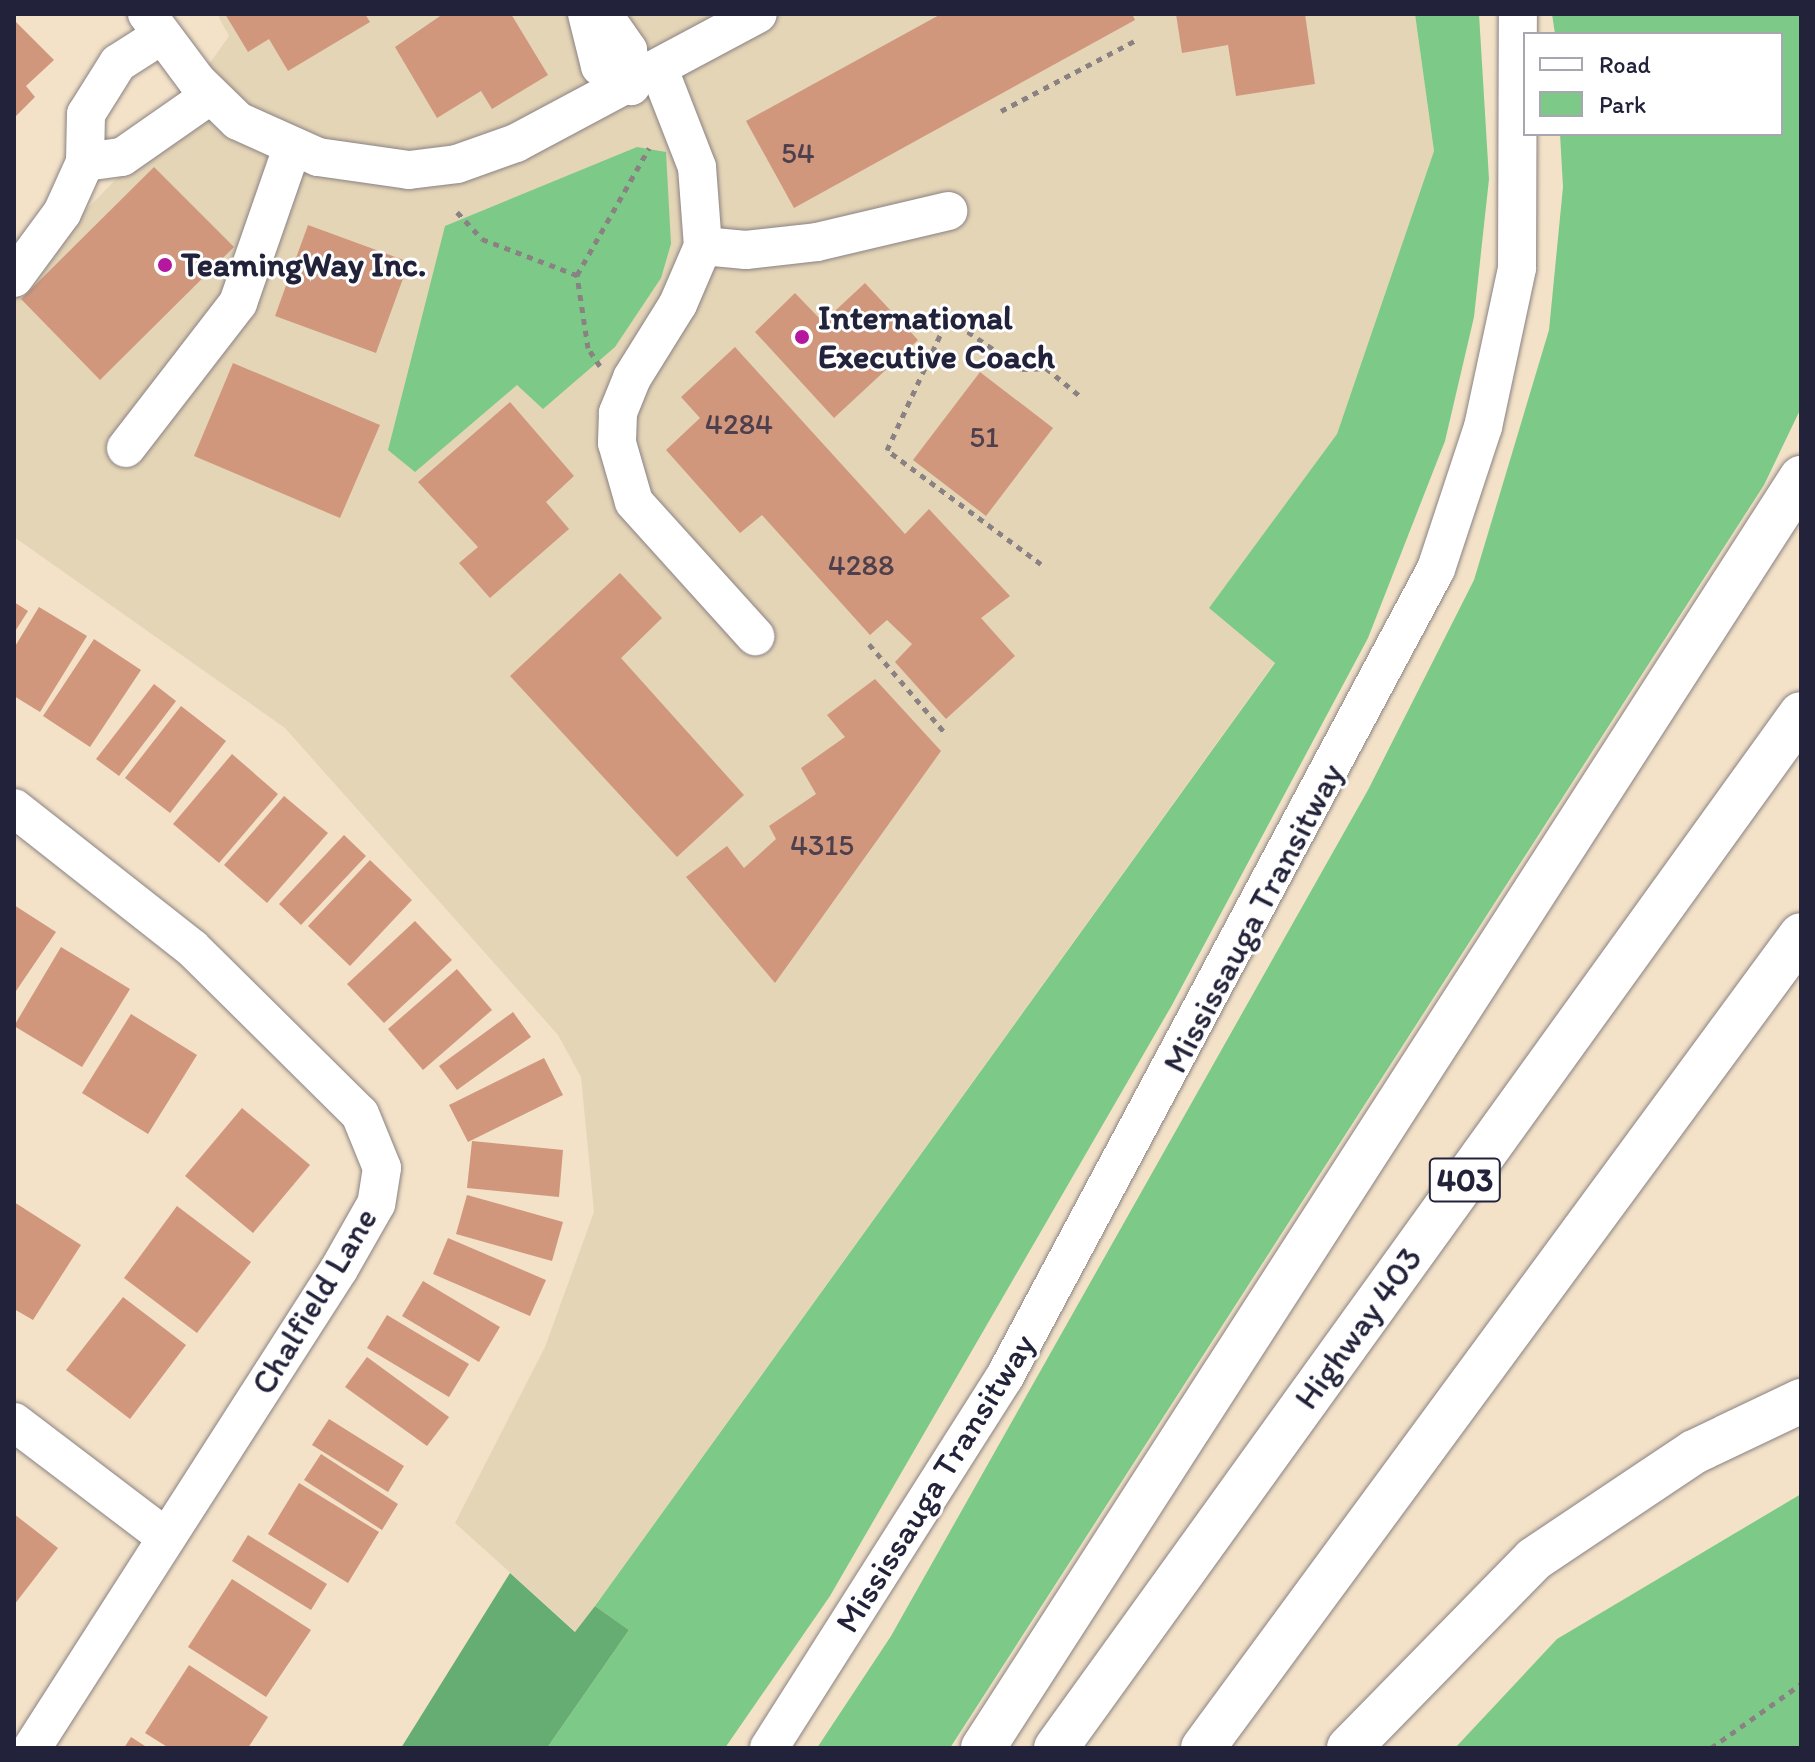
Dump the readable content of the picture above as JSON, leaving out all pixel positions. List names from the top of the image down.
{
  "streets": {
    "highway": ["403", "Highway 403"],
    "street": ["Mississauga Transitway", "Chalfield Lane"]
  },
  "places": ["TeamingWay Inc.", "International Executive Coach"],
  "house_numbers": [
    "54",
    "4284",
    "51",
    "4288",
    "4315"
  ],
  "legend": ["Road", "Park"]
}
